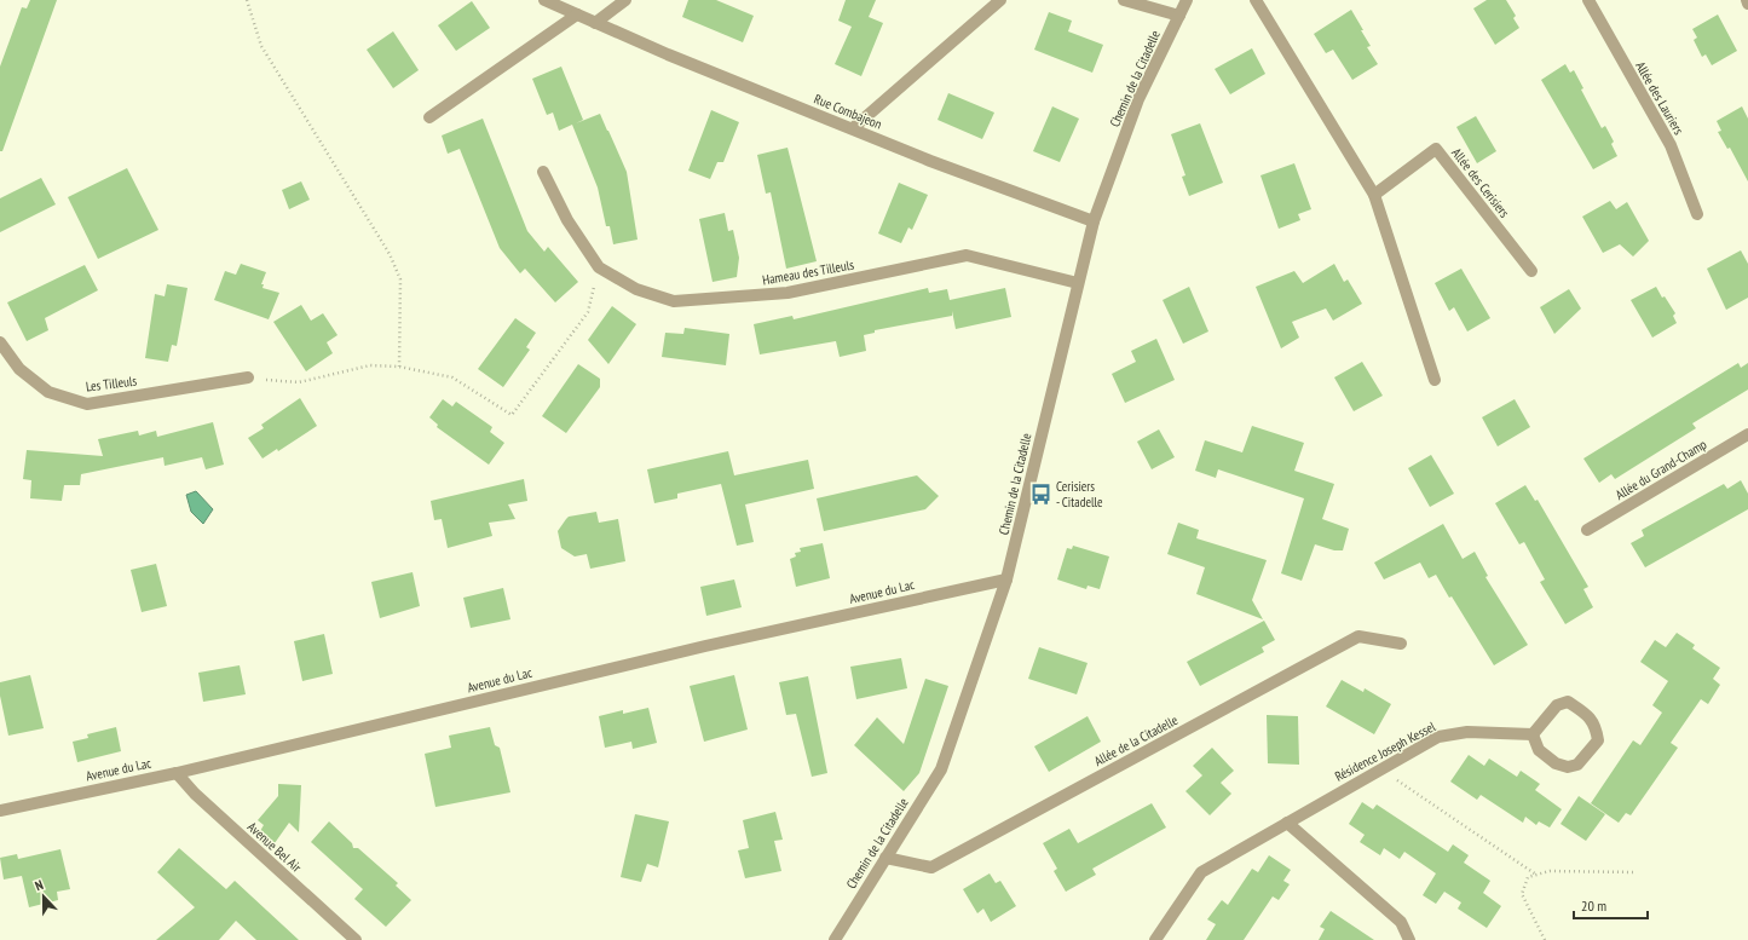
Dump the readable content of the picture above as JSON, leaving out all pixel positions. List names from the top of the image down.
{
  "streets": {
    "street": [
      "Chemin de la Citadelle",
      "Allée des Lauriers",
      "Rue Combajeon",
      "Allée des Cerisiers",
      "Hameau des Tilleuls",
      "Les Tilleuls",
      "Allée du Grand-Champ",
      "Avenue du Lac",
      "Allée de la Citadelle",
      "Résidence Joseph Kessel",
      "Avenue Bel Air"
    ]
  },
  "crossings": [
    ["Chemin de la Citadelle", "Rue Combajeon"],
    ["Chemin de la Citadelle", "Hameau des Tilleuls"],
    ["Chemin de la Citadelle", "Avenue du Lac"],
    ["Chemin de la Citadelle", "Allée de la Citadelle"],
    ["Avenue du Lac", "Avenue Bel Air"]
  ],
  "places": {
    "bus stop": ["Cerisiers - Citadelle"]
  },
  "scale_bar": "20 m",
  "north": "top"
}
